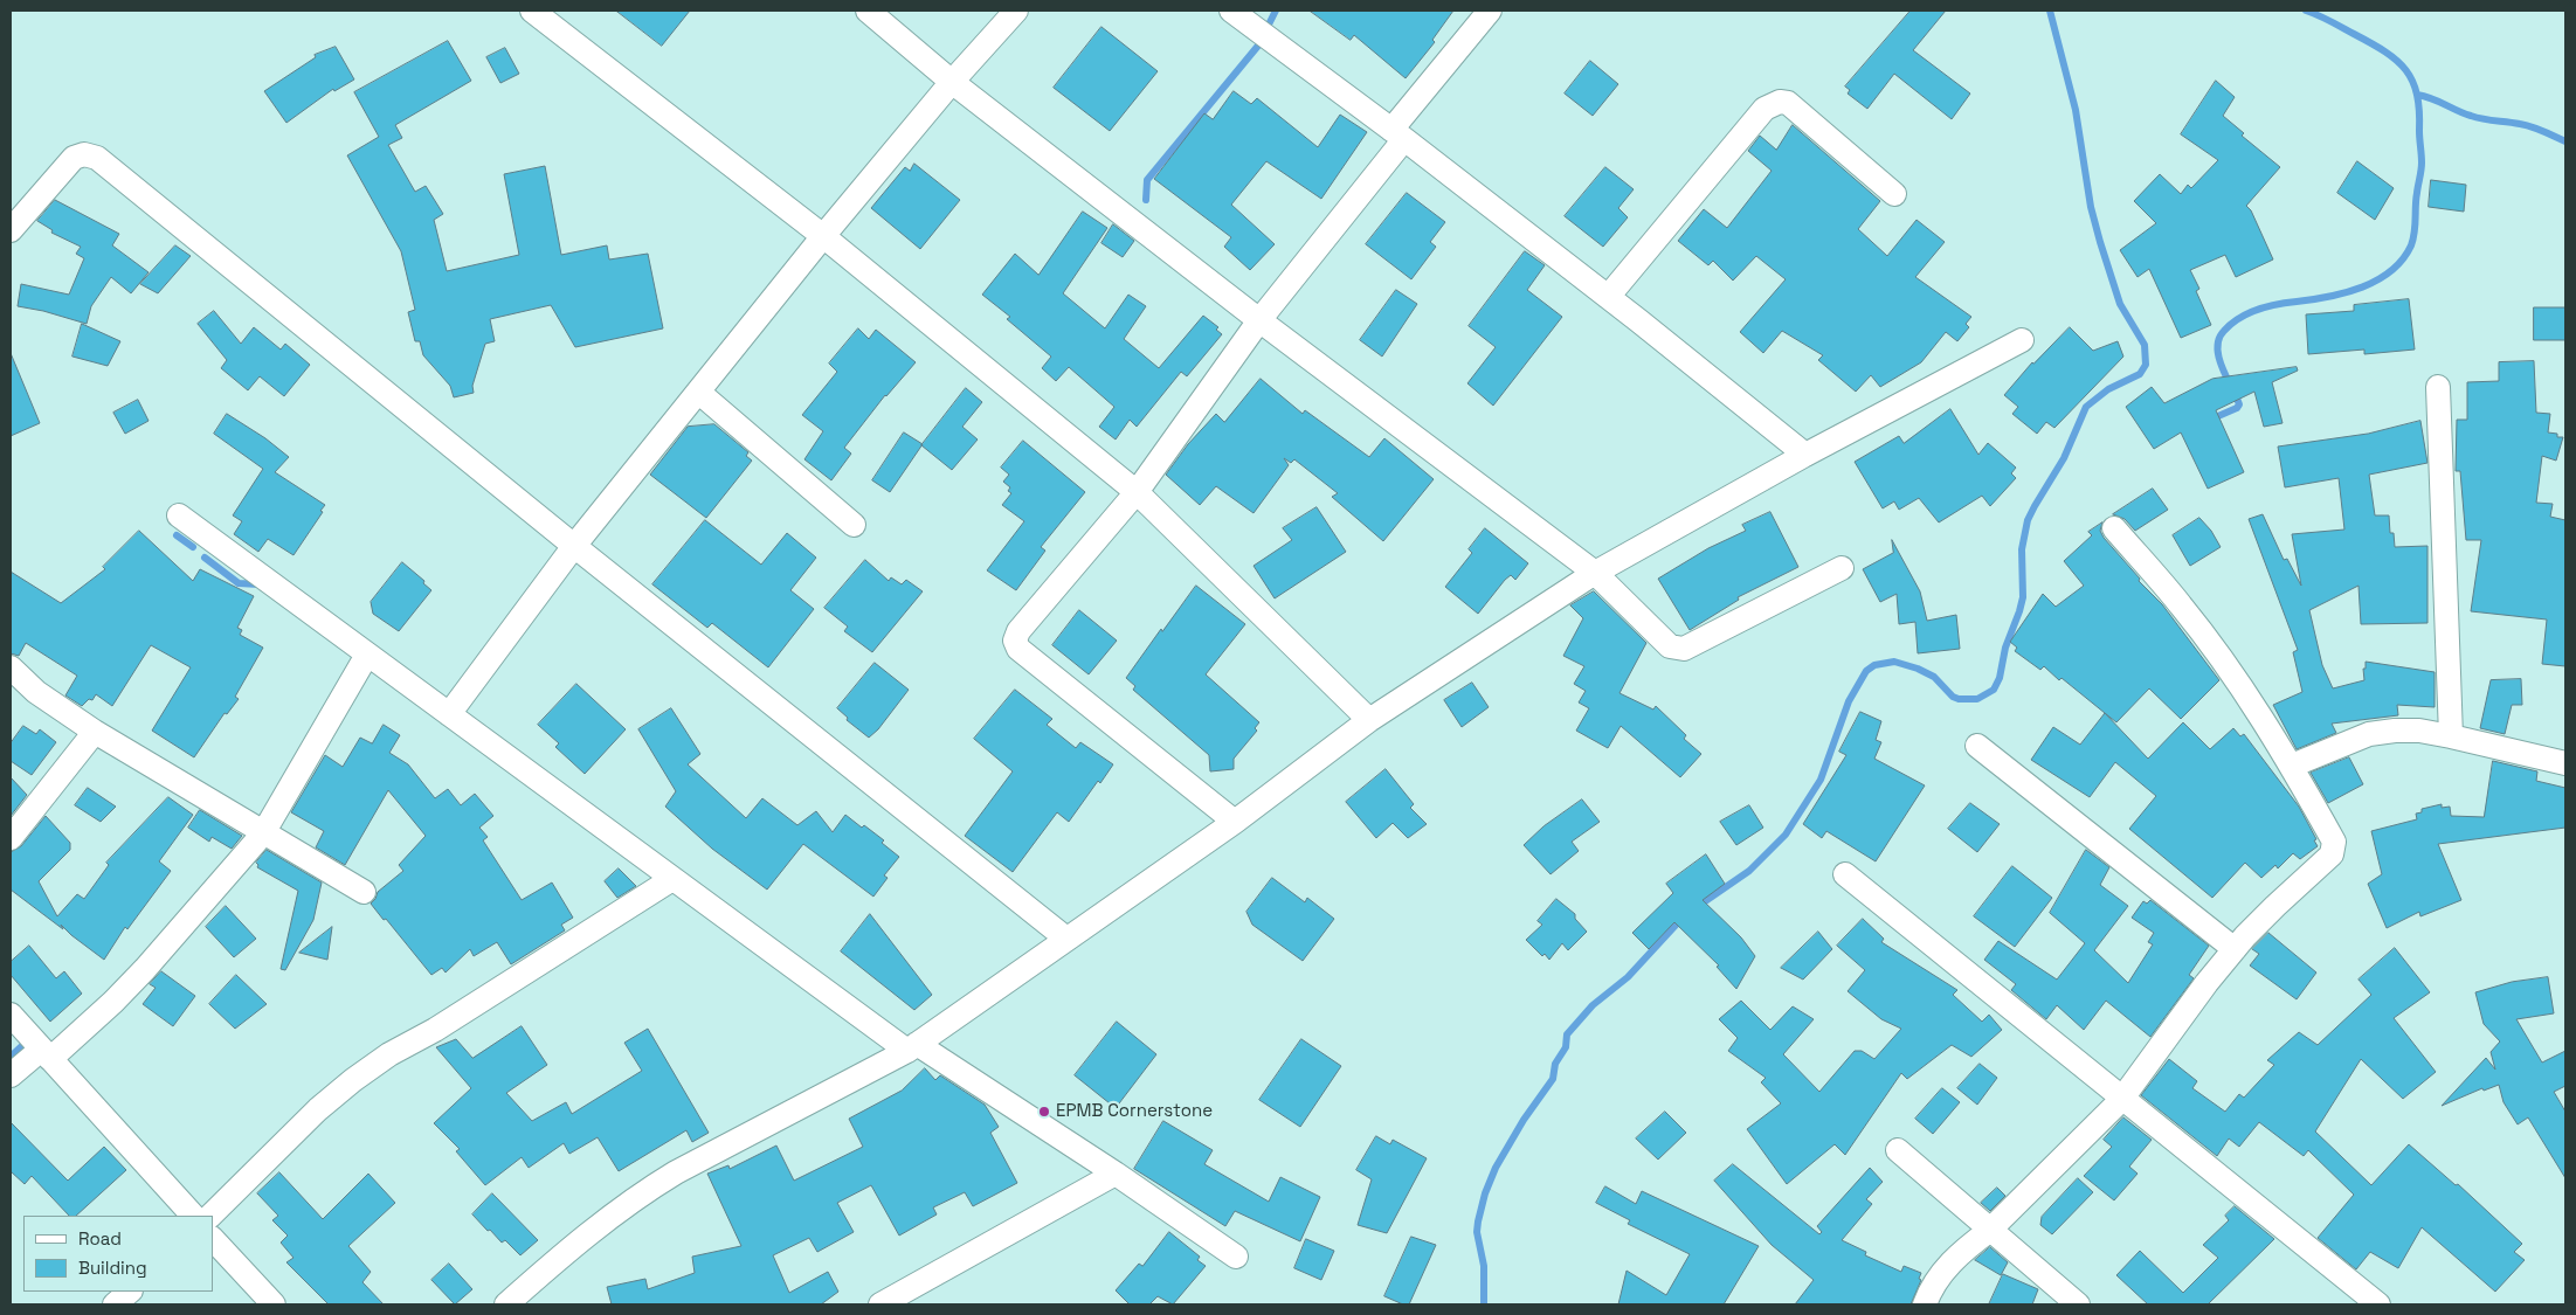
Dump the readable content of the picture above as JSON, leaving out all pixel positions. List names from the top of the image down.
{
  "places": ["EPMB Cornerstone"],
  "legend": ["Road", "Building"]
}
